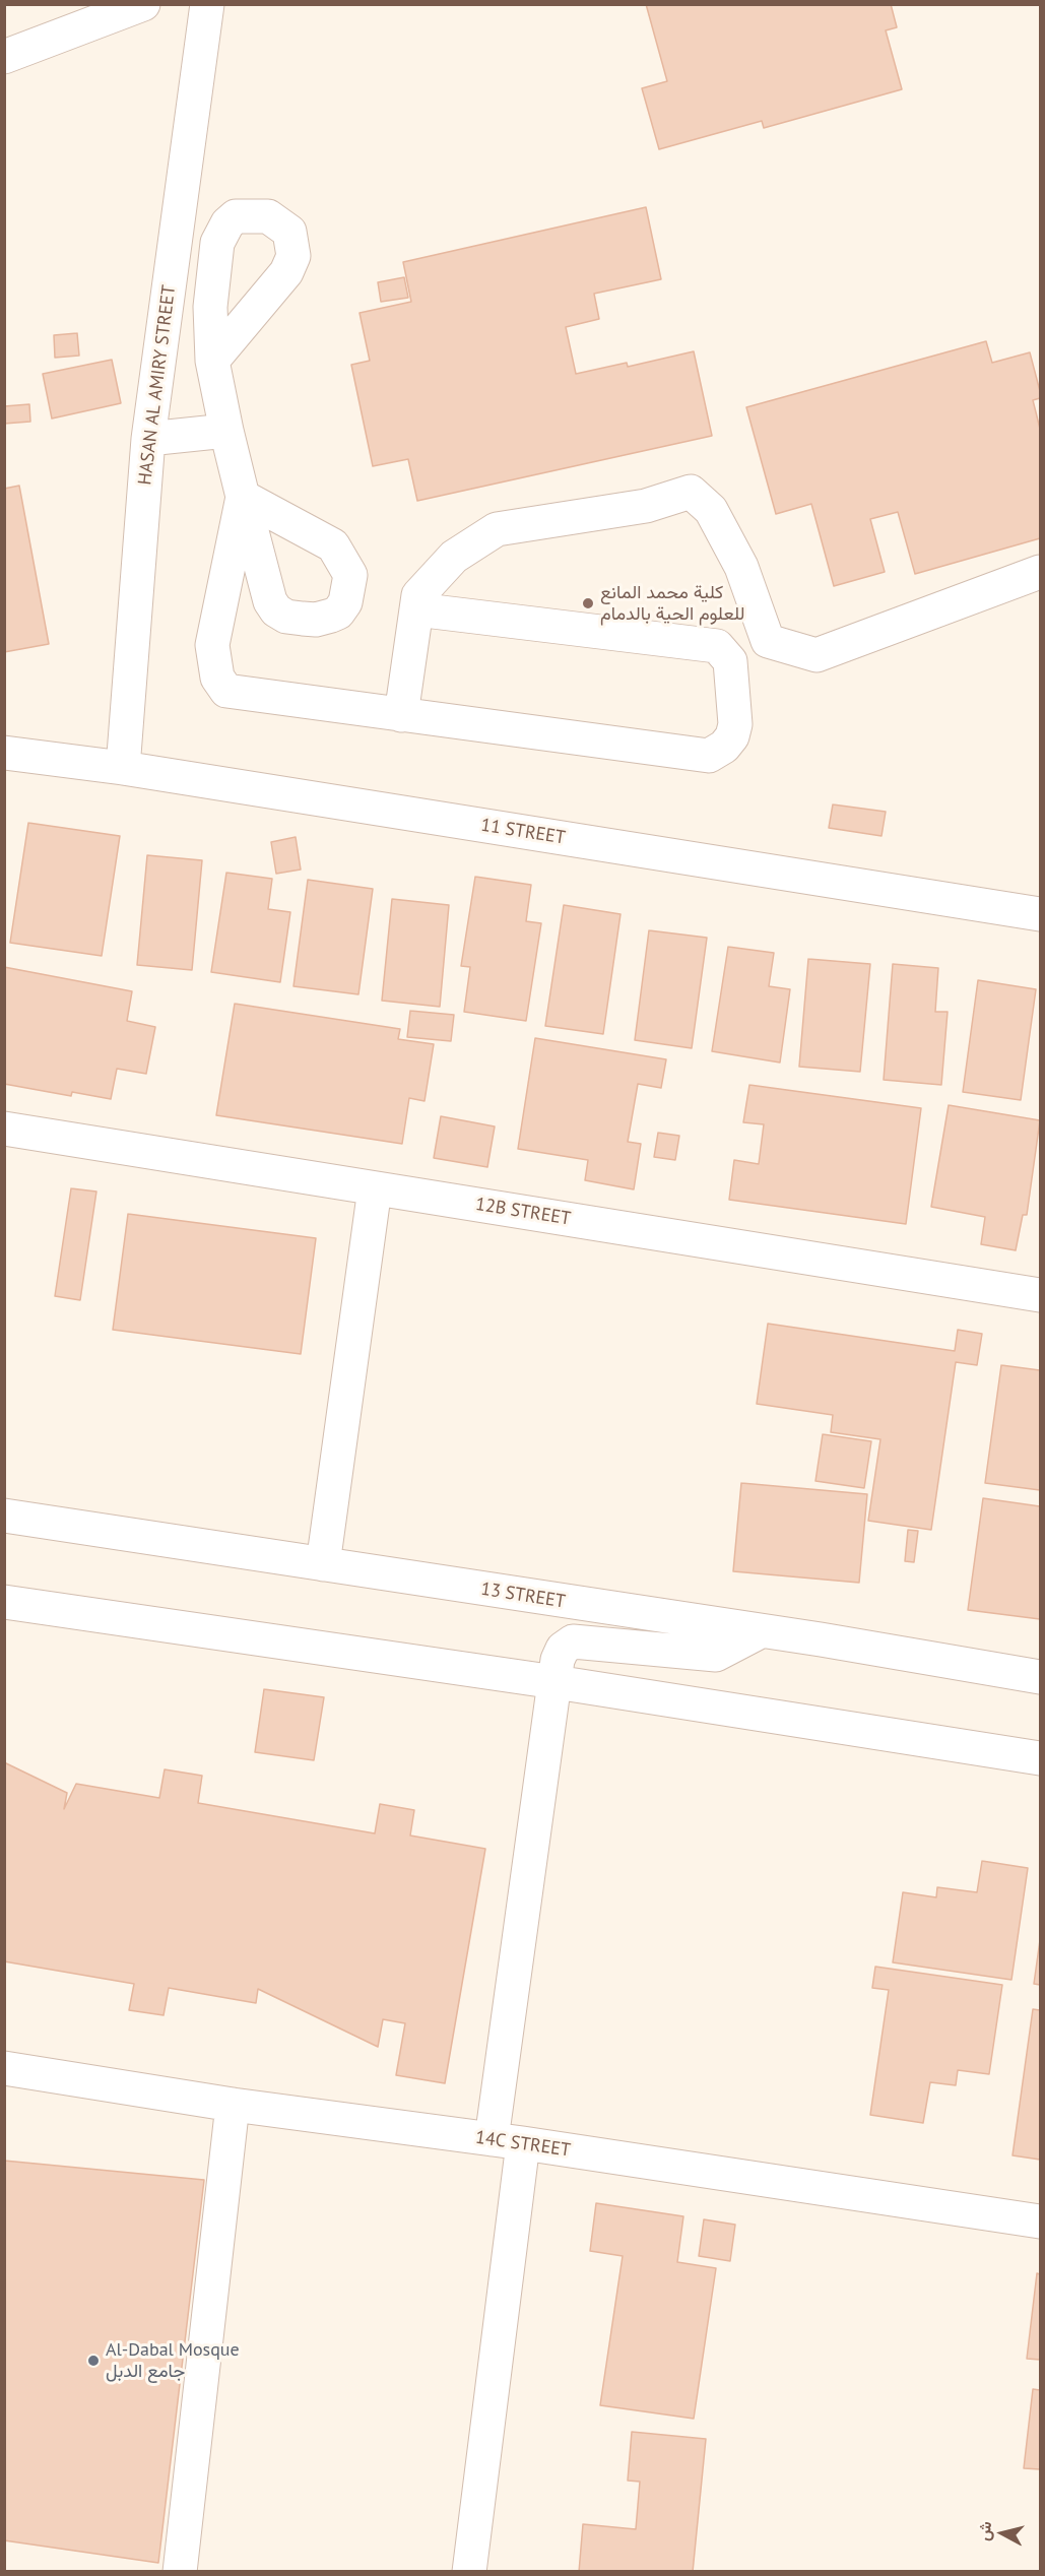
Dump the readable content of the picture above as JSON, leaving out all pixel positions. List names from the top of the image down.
{
  "streets": {
    "street": [
      "HASAN AL AMIRY STREET",
      "11 STREET",
      "12B STREET",
      "13 STREET",
      "14C STREET"
    ]
  },
  "crossings": [
    ["HASAN AL AMIRY STREET", "11 STREET"]
  ],
  "places": ["كلية محمد المانع للعلوم الحية بالدمام", "Al-Dabal Mosque جامع الدبل"],
  "north": "left"
}
